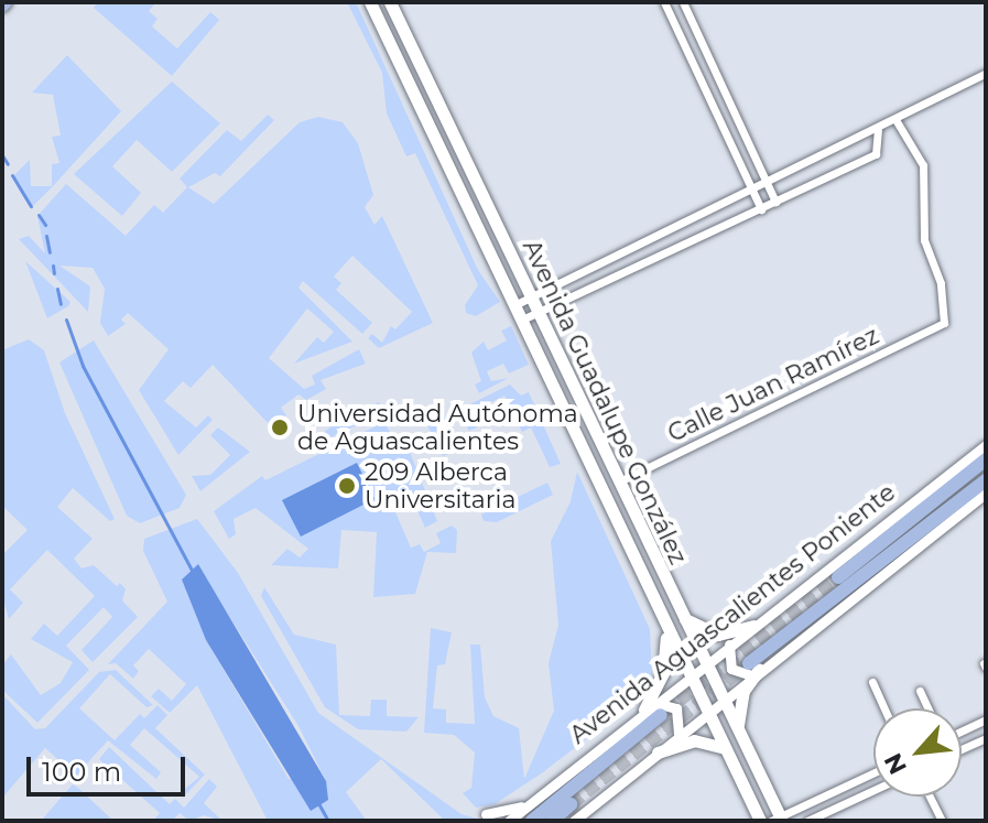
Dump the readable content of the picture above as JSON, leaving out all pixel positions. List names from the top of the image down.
{
  "streets": {
    "main road": ["Avenida Guadalupe González", "Avenida Aguascalientes Poniente"],
    "street": ["Calle Juan Ramírez"]
  },
  "crossings": [
    ["Calle Juan Ramírez", "Avenida Guadalupe González"],
    ["Avenida Guadalupe González", "Avenida Aguascalientes Poniente"]
  ],
  "places": ["Universidad Autónoma de Aguascalientes", "209 Alberca Universitaria"],
  "scale_bar": "100 m",
  "north": "bottom left"
}
